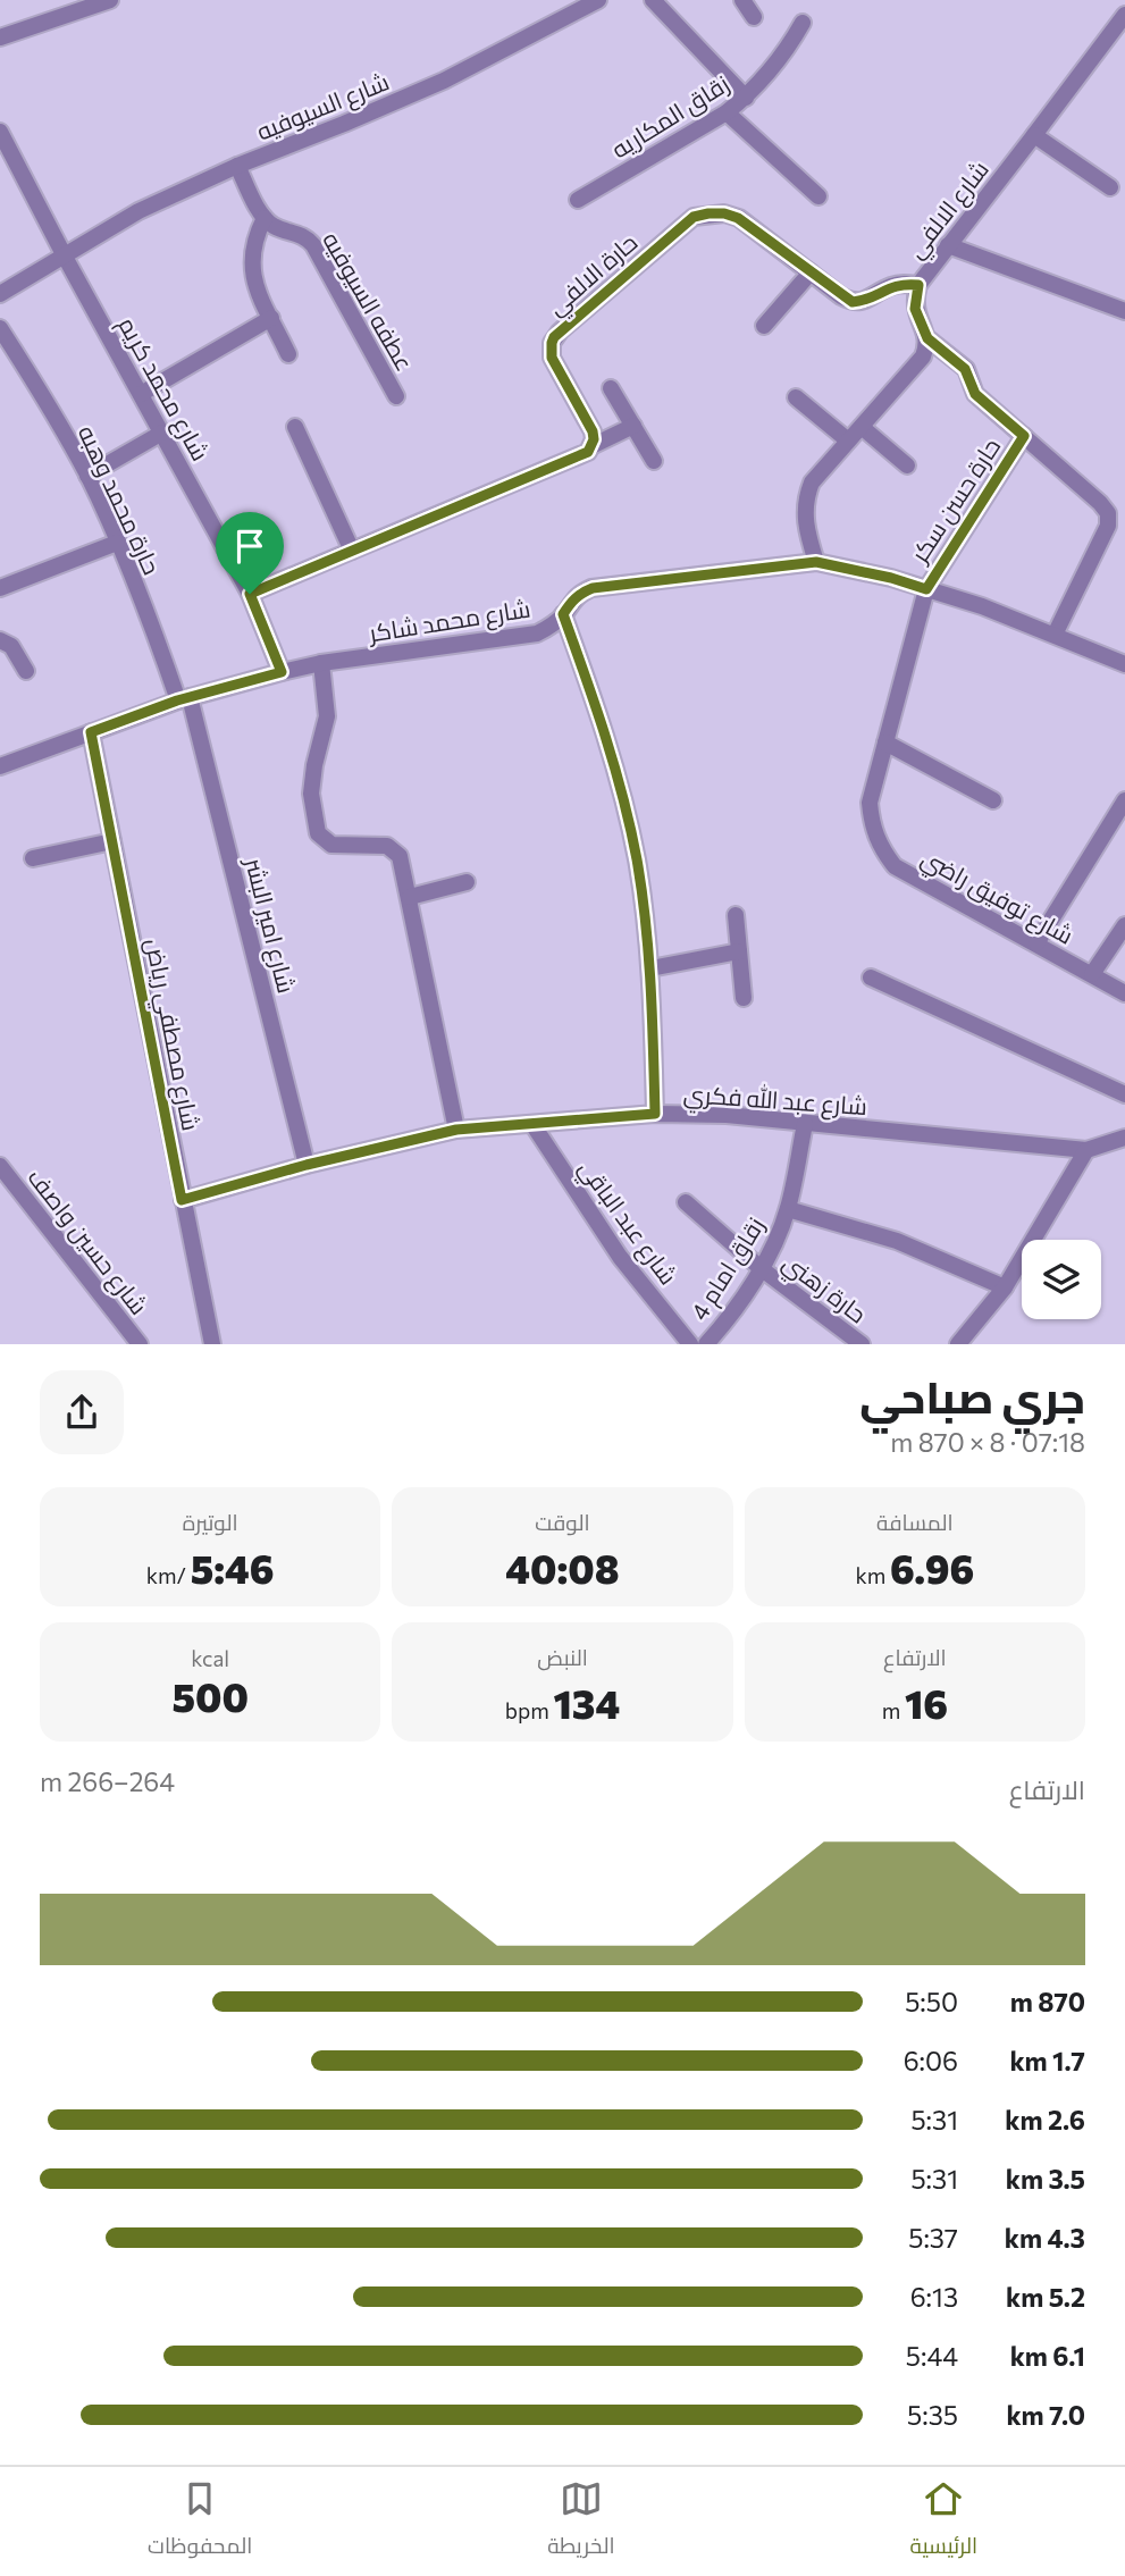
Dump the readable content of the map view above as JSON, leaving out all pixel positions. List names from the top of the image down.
{
  "streets": {
    "street": [
      "شارع السيوفيه",
      "زقاق المكاريه",
      "شارع الالفي",
      "حارة الالفي",
      "عطفه السيوفيه",
      "شارع محمد كريم",
      "حارة محمد وهبه",
      "حارة حسن سكر",
      "شارع محمد شاكر",
      "شارع توفيق راضي",
      "شارع امير البشر",
      "شارع مصطفي رياض",
      "شارع عبد الله فكري",
      "شارع عبد الباقي",
      "شارع حسين واصف",
      "زقاق امام 4",
      "حارة زهني"
    ]
  },
  "crossings": [
    ["شارع السيوفيه", "شارع محمد كريم"],
    ["شارع الالفي", "حارة الالفي"],
    ["شارع محمد كريم", "شارع محمد شاكر"],
    ["حارة محمد وهبه", "شارع محمد شاكر"],
    ["حارة محمد وهبه", "شارع امير البشر"],
    ["حارة حسن سكر", "شارع محمد شاكر"],
    ["حارة حسن سكر", "شارع توفيق راضي"],
    ["شارع محمد شاكر", "شارع توفيق راضي"],
    ["شارع محمد شاكر", "شارع امير البشر"],
    ["شارع محمد شاكر", "شارع مصطفي رياض"],
    ["شارع امير البشر", "شارع عبد الله فكري"],
    ["شارع مصطفي رياض", "شارع عبد الله فكري"],
    ["شارع عبد الله فكري", "شارع عبد الباقي"],
    ["شارع عبد الله فكري", "زقاق امام 4"],
    ["زقاق امام 4", "حارة زهني"]
  ],
  "page": {
    "heading": ["جري صباحي", "07:18 · 8 × 870 m"],
    "stats": [
      ["المسافة", "6.96 km"],
      ["الوقت", "40:08"],
      ["الوتيرة", "5:46 /km"],
      ["الارتفاع", "16 m"],
      ["النبض", "134 bpm"],
      ["kcal", "500"]
    ],
    "chart": ["الارتفاع", "264–266 m"],
    "list": [
      {
        "name": "870 m",
        "note": "5:50"
      },
      {
        "name": "1.7 km",
        "note": "6:06"
      },
      {
        "name": "2.6 km",
        "note": "5:31"
      },
      {
        "name": "3.5 km",
        "note": "5:31"
      },
      {
        "name": "4.3 km",
        "note": "5:37"
      },
      {
        "name": "5.2 km",
        "note": "6:13"
      },
      {
        "name": "6.1 km",
        "note": "5:44"
      },
      {
        "name": "7.0 km",
        "note": "5:35"
      }
    ],
    "tabs": ["الرئيسية", "الخريطة", "المحفوظات"]
  }
}
